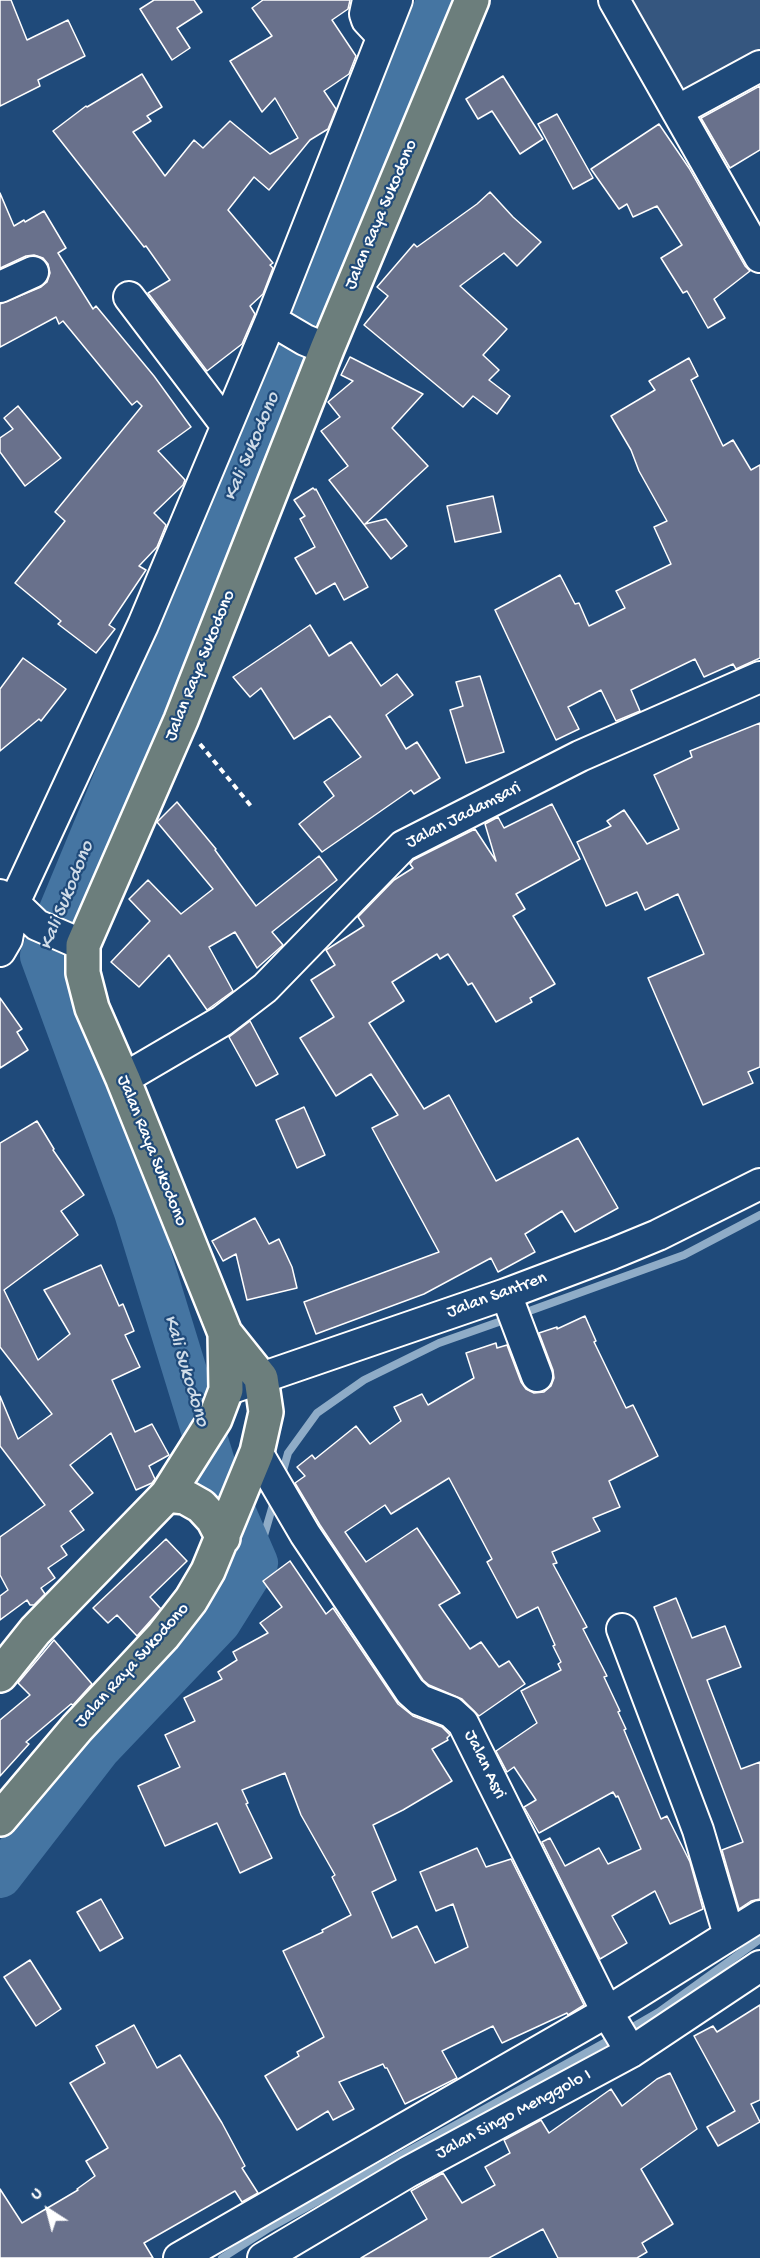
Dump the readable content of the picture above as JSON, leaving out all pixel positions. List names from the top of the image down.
{
  "streets": {
    "main road": ["Jalan Raya Sukodono"],
    "street": [
      "Jalan Jadamsari",
      "Jalan Santren",
      "Jalan Asri",
      "Jalan Singo Menggolo I"
    ]
  },
  "crossings": [
    ["Jalan Raya Sukodono", "Jalan Jadamsari"],
    ["Jalan Raya Sukodono", "Jalan Santren"],
    ["Jalan Raya Sukodono", "Jalan Asri"],
    ["Jalan Asri", "Jalan Singo Menggolo I"]
  ],
  "water": ["Kali Sukodono"],
  "north": "top left"
}
